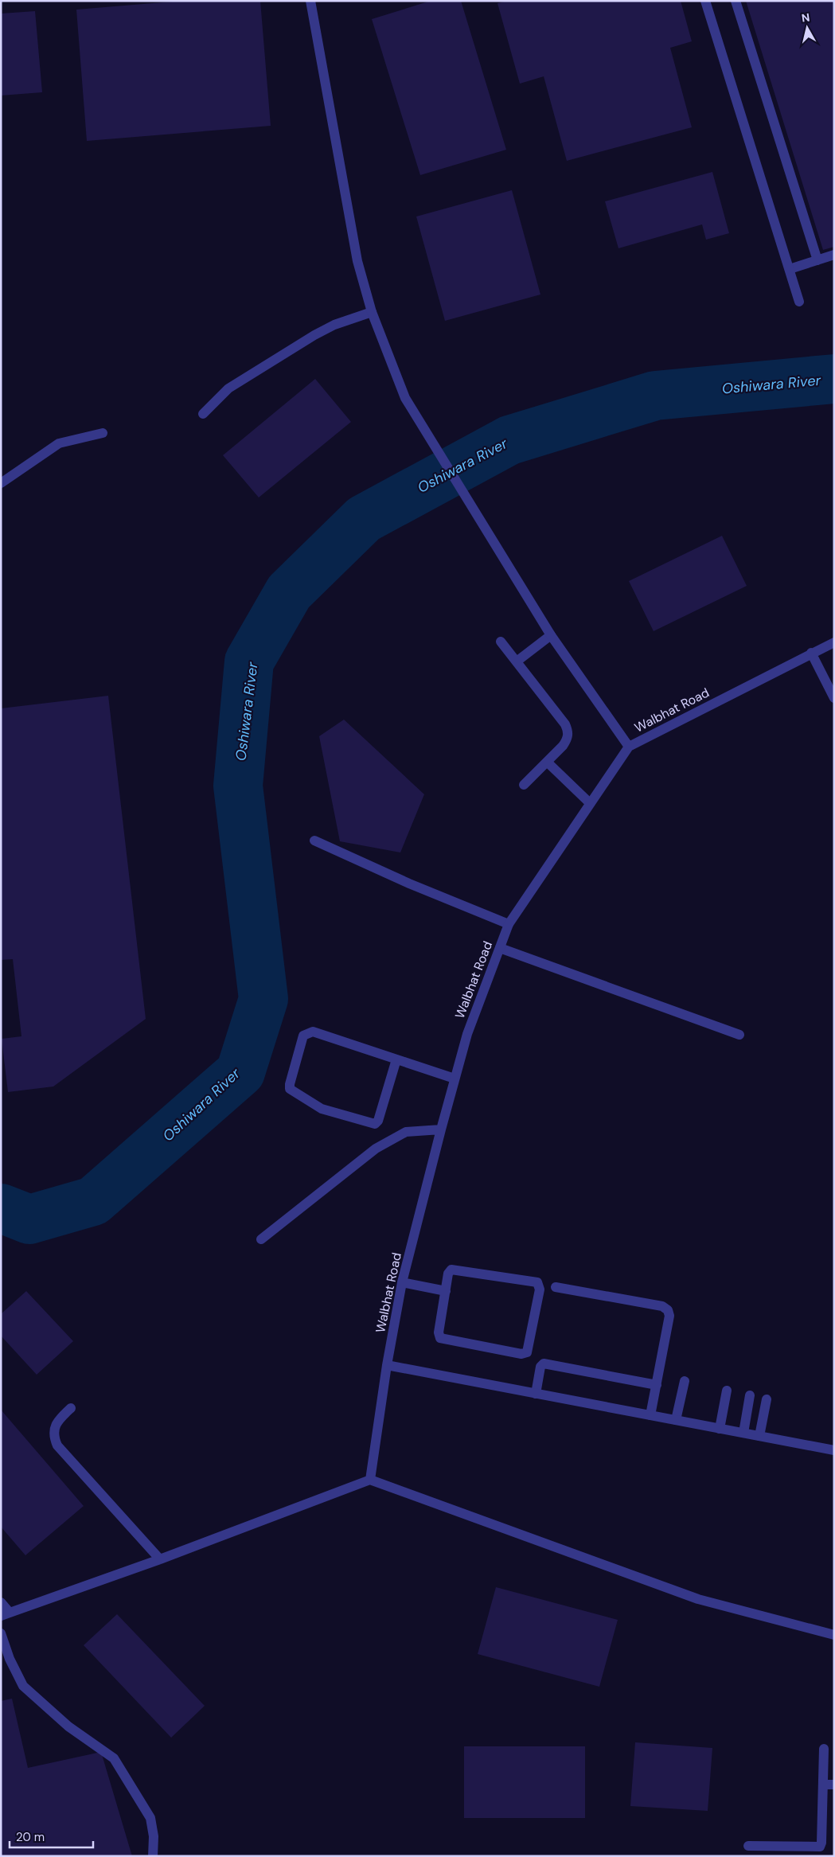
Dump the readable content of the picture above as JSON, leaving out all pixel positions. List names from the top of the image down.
{
  "streets": {
    "street": ["Walbhat Road"]
  },
  "water": ["Oshiwara River"],
  "scale_bar": "20 m",
  "north": "top"
}
